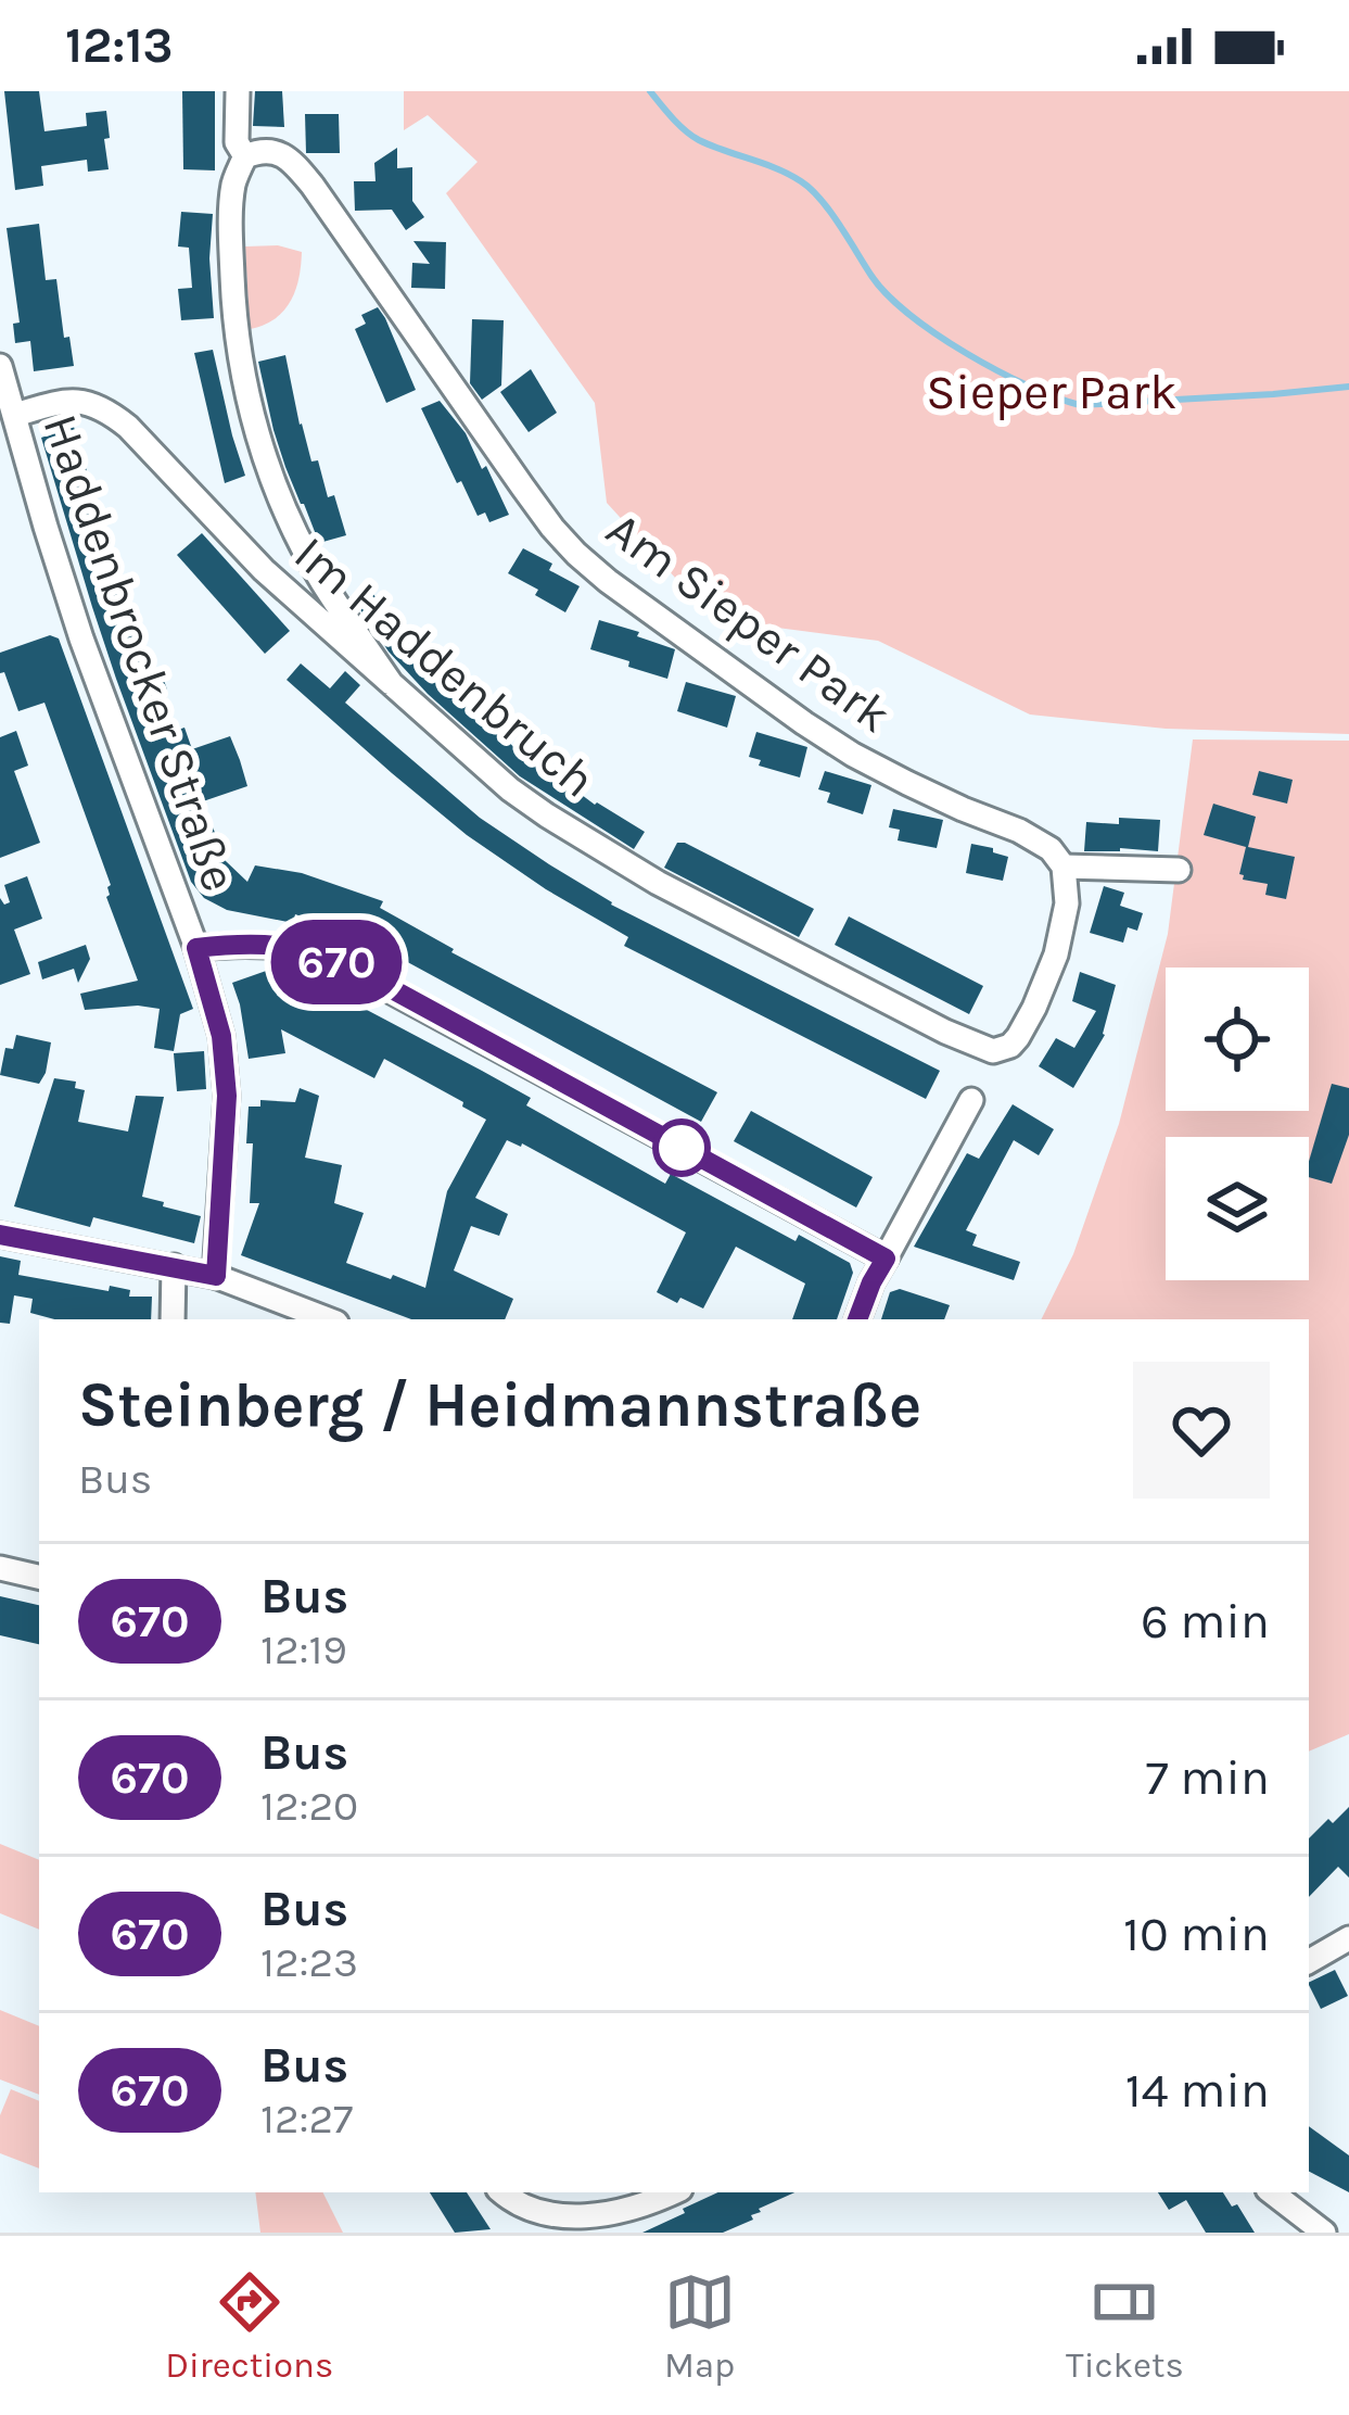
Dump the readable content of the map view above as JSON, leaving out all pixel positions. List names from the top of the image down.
{
  "streets": {
    "street": ["Am Sieper Park", "Haddenbrocker Straße", "Im Haddenbruch"]
  },
  "crossings": [
    ["Am Sieper Park", "Im Haddenbruch"],
    ["Haddenbrocker Straße", "Im Haddenbruch"]
  ],
  "parks": ["Sieper Park"],
  "lines": ["bus line 670"],
  "page": {
    "status": "12:13",
    "on_map": "670",
    "heading": ["Steinberg / Heidmannstraße", "Bus"],
    "list": [
      {
        "mark": "670",
        "name": "Bus",
        "note": "12:19",
        "value": "6 min"
      },
      {
        "mark": "670",
        "name": "Bus",
        "note": "12:20",
        "value": "7 min"
      },
      {
        "mark": "670",
        "name": "Bus",
        "note": "12:23",
        "value": "10 min"
      },
      {
        "mark": "670",
        "name": "Bus",
        "note": "12:27",
        "value": "14 min"
      }
    ],
    "tabs": ["Directions", "Map", "Tickets"]
  }
}
